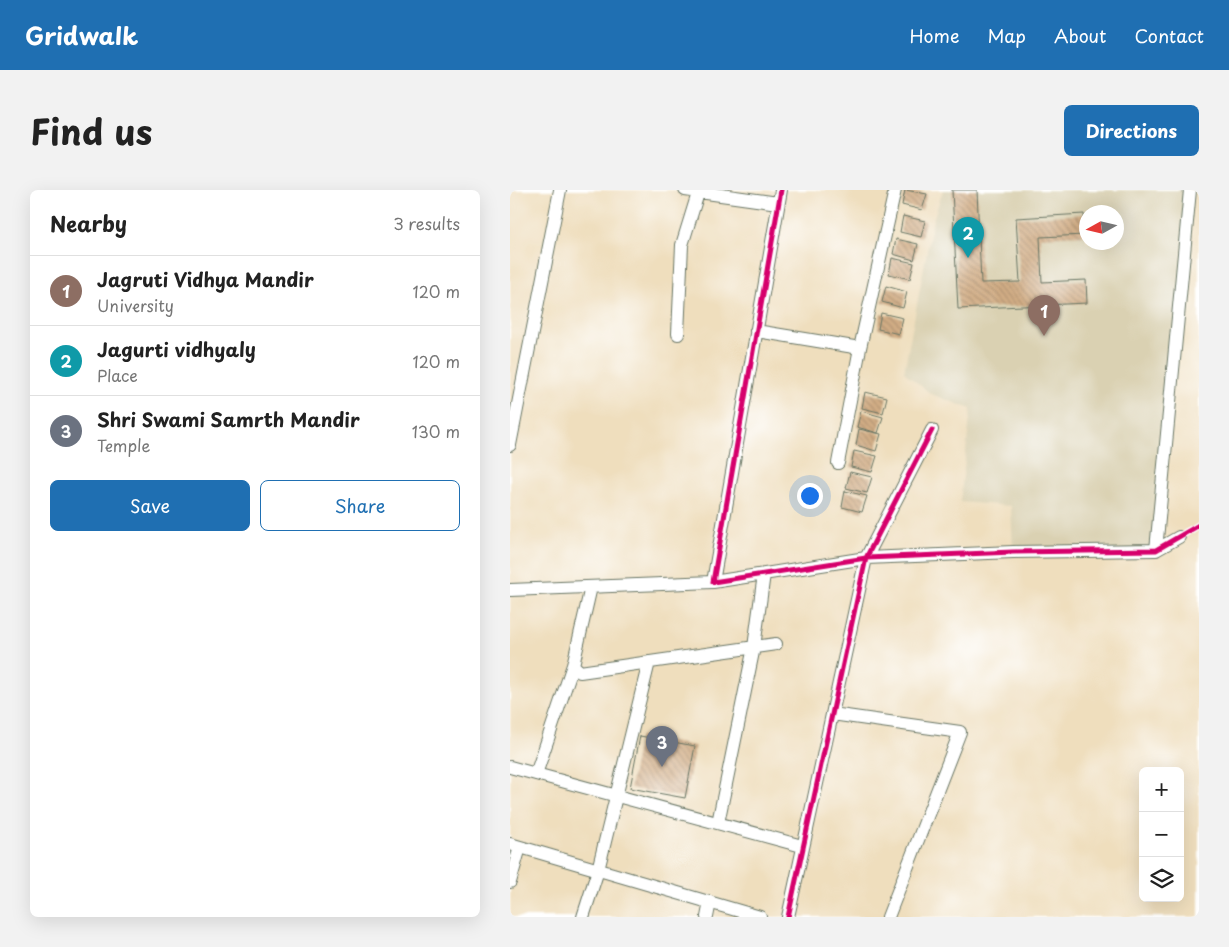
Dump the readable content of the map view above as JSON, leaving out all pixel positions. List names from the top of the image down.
{
  "north": "left",
  "page": {
    "header": "Gridwalk",
    "nav": [
      "Home",
      "Map",
      "About",
      "Contact"
    ],
    "title": "Find us",
    "buttons": [
      "Directions",
      ["Save", "Share"]
    ],
    "heading": ["Nearby", "3 results"],
    "pins": ["2", "1", "3"],
    "list": [
      {
        "mark": "1",
        "name": "Jagruti Vidhya Mandir",
        "note": "University",
        "value": "120 m"
      },
      {
        "mark": "2",
        "name": "Jagurti vidhyaly",
        "note": "Place",
        "value": "120 m"
      },
      {
        "mark": "3",
        "name": "Shri Swami Samrth Mandir",
        "note": "Temple",
        "value": "130 m"
      }
    ],
    "map_buttons": ["+", "−"]
  }
}
